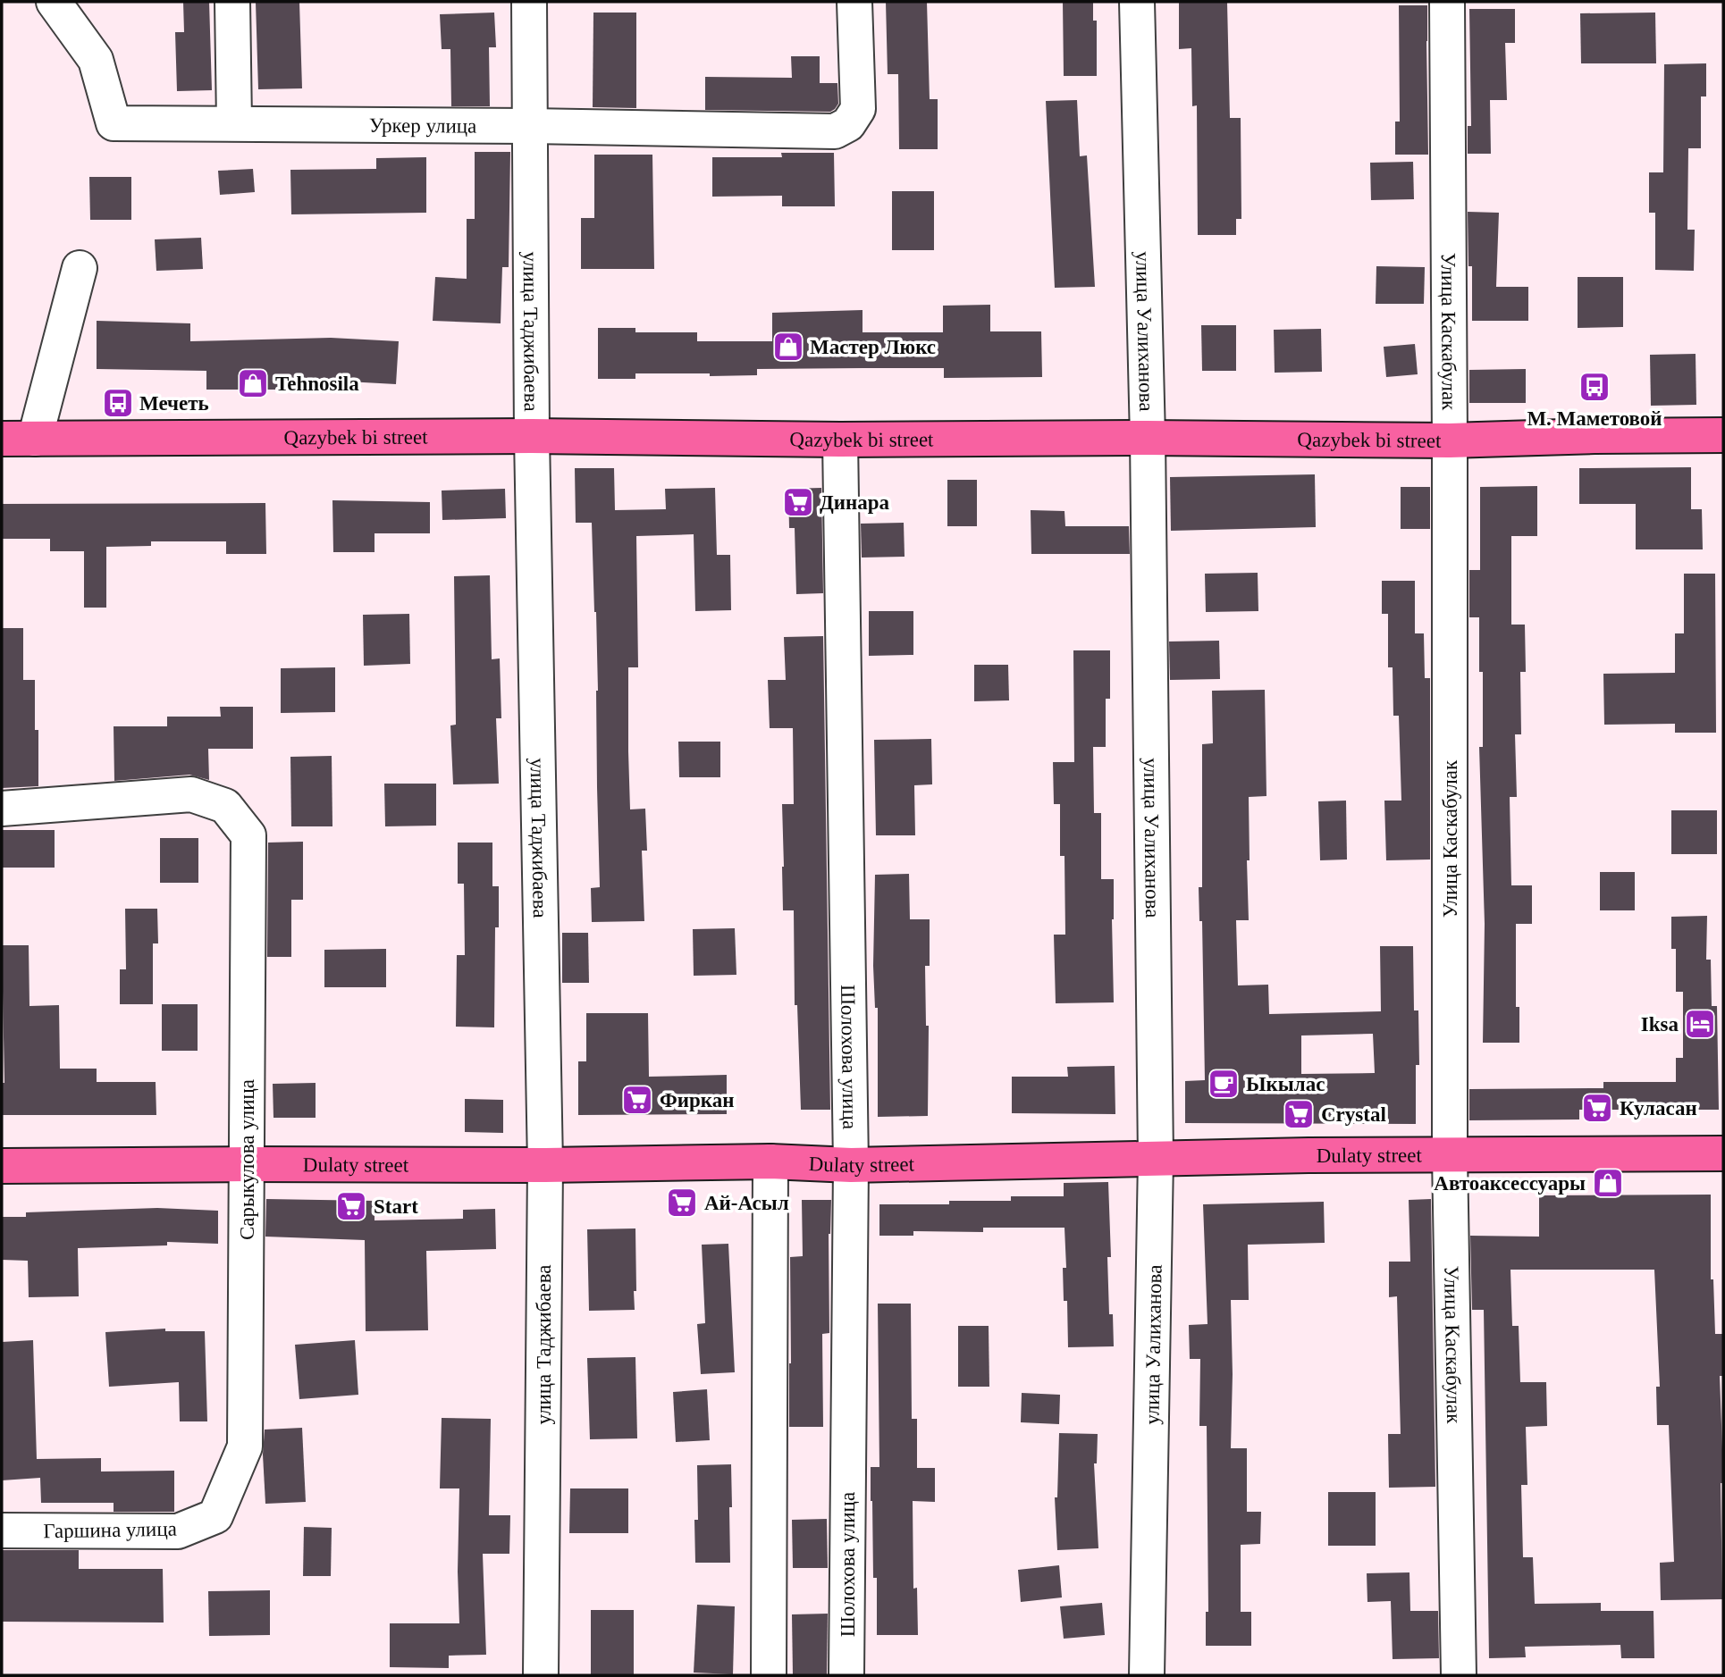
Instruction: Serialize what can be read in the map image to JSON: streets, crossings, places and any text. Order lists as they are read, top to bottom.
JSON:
{
  "streets": {
    "main road": ["Qazybek bi street", "Dulaty street"],
    "street": [
      "Уркер улица",
      "улица Таджибаева",
      "улица Уалиханова",
      "Улица Каскабулак",
      "Шолохова улица",
      "Сарыкулова улица",
      "Гаршина улица"
    ]
  },
  "crossings": [
    ["Уркер улица", "улица Таджибаева"],
    ["улица Таджибаева", "Qazybek bi street"],
    ["улица Таджибаева", "Dulaty street"],
    ["улица Уалиханова", "Qazybek bi street"],
    ["улица Уалиханова", "Dulaty street"],
    ["Улица Каскабулак", "Qazybek bi street"],
    ["Улица Каскабулак", "Dulaty street"],
    ["Qazybek bi street", "Шолохова улица"],
    ["Шолохова улица", "Dulaty street"],
    ["Dulaty street", "Сарыкулова улица"],
    ["Сарыкулова улица", "Гаршина улица"]
  ],
  "places": {
    "shop": ["Мастер Люкс", "Tehnosila", "Автоаксессуары"],
    "bus stop": ["М. Маметовой", "Мечеть"],
    "supermarket": [
      "Динара",
      "Фиркан",
      "Куласан",
      "Crystal",
      "Ай-Асыл",
      "Start"
    ],
    "hotel": ["Iksa"],
    "cafe": ["Ыкылас"]
  }
}
